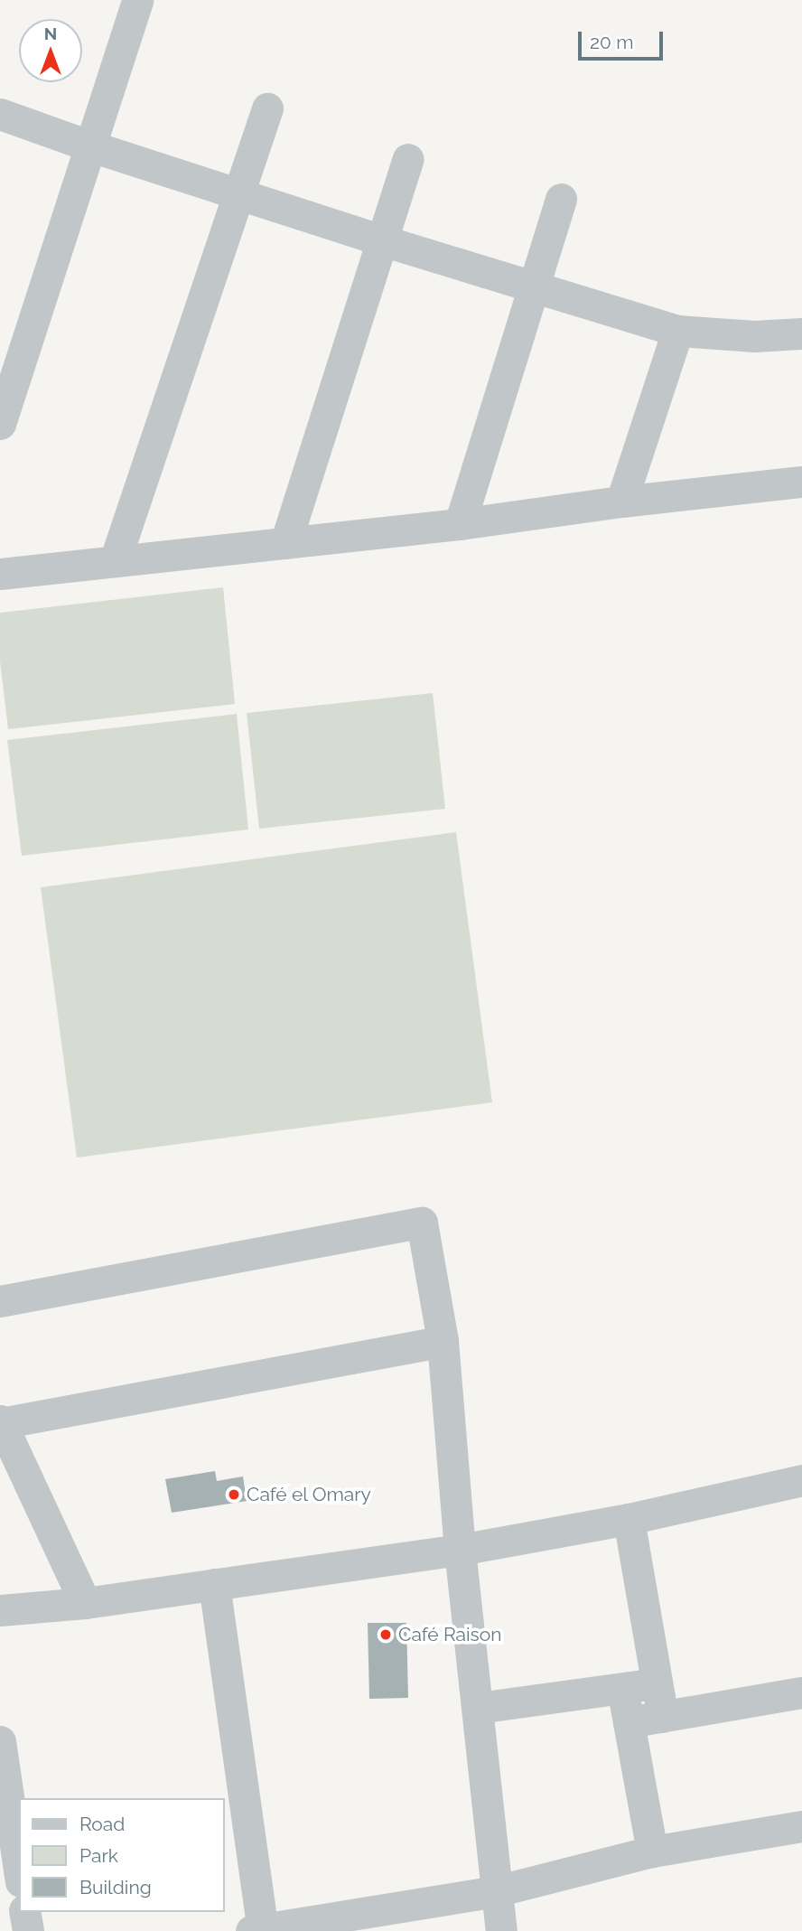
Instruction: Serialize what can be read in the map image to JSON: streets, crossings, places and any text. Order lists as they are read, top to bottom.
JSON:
{
  "places": ["Café el Omary", "Café Raison"],
  "legend": ["Road", "Park", "Building"],
  "scale_bar": "20 m",
  "north": "top"
}
